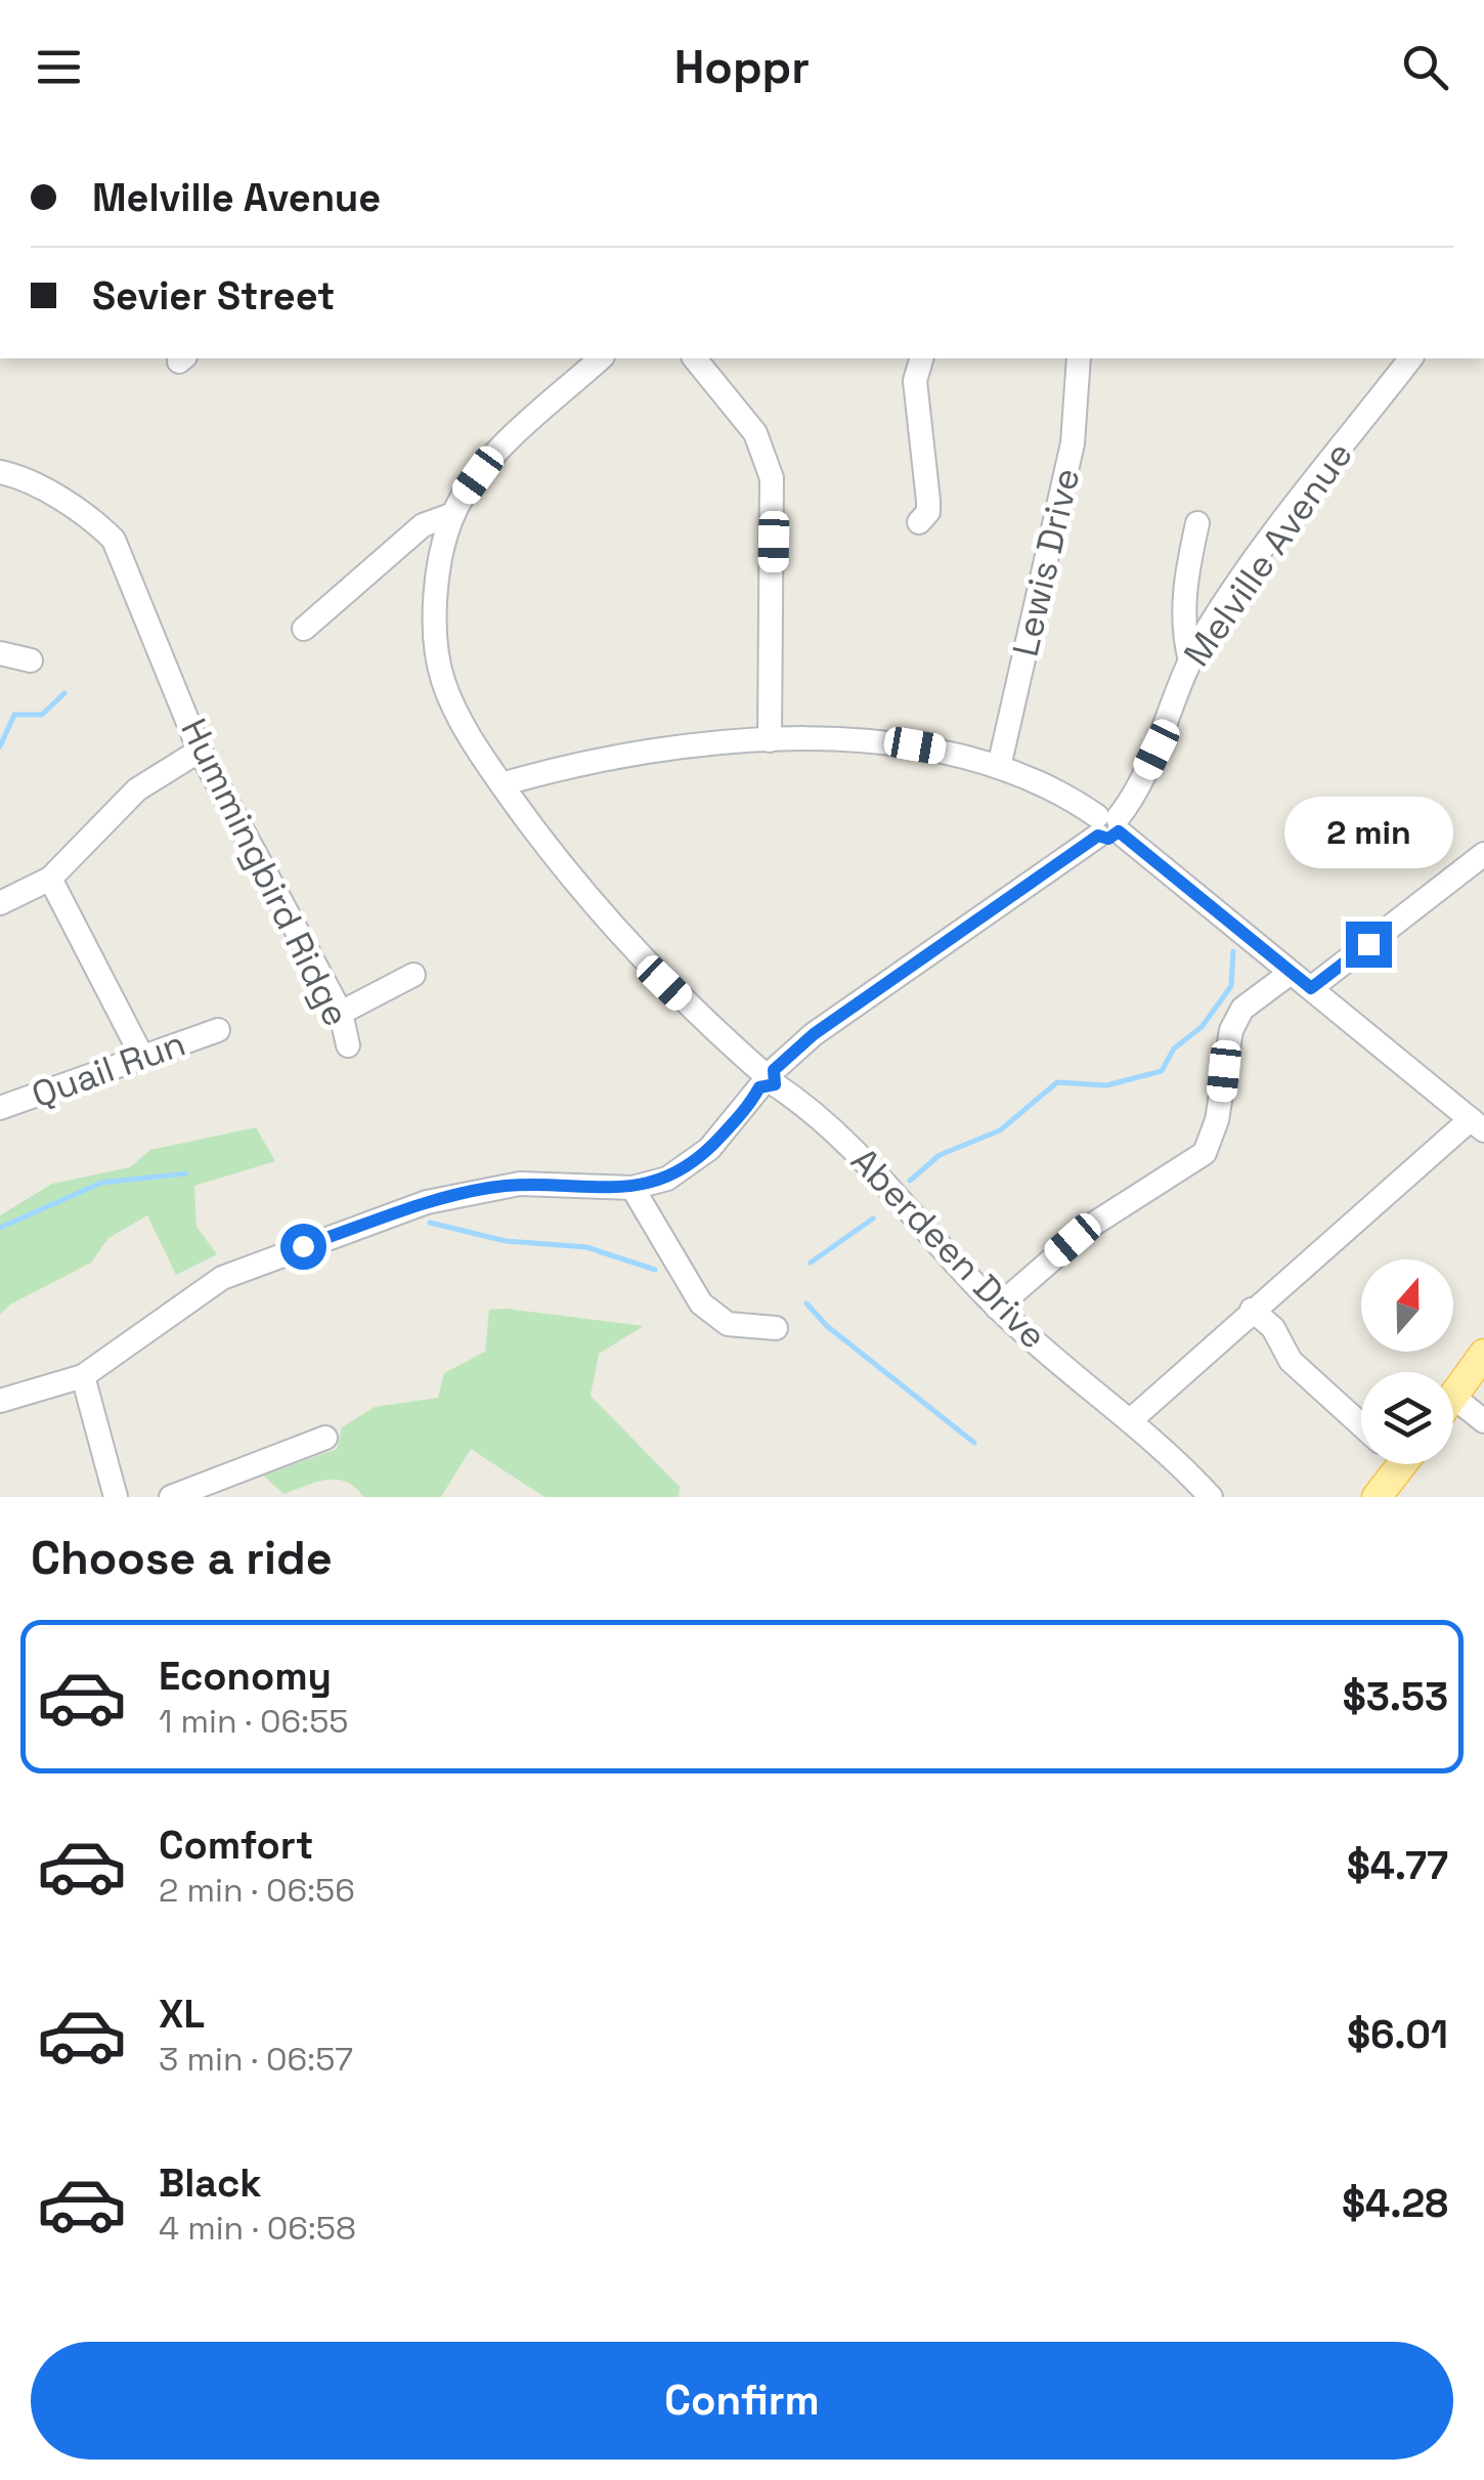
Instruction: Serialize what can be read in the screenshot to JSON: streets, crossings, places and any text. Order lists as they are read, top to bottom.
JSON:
{
  "streets": {
    "street": [
      "Melville Avenue",
      "Lewis Drive",
      "Hummingbird Ridge",
      "Quail Run",
      "Aberdeen Drive"
    ]
  },
  "crossings": [
    ["Melville Avenue", "Aberdeen Drive"]
  ],
  "north": "top",
  "page": {
    "header": "Hoppr",
    "banner": ["Melville Avenue", "Sevier Street"],
    "bubble": "2 min",
    "heading": "Choose a ride",
    "list": [
      {
        "name": "Economy",
        "note": "1 min · 06:55",
        "value": "$3.53"
      },
      {
        "name": "Comfort",
        "note": "2 min · 06:56",
        "value": "$4.77"
      },
      {
        "name": "XL",
        "note": "3 min · 06:57",
        "value": "$6.01"
      },
      {
        "name": "Black",
        "note": "4 min · 06:58",
        "value": "$4.28"
      }
    ],
    "buttons": "Confirm"
  }
}
